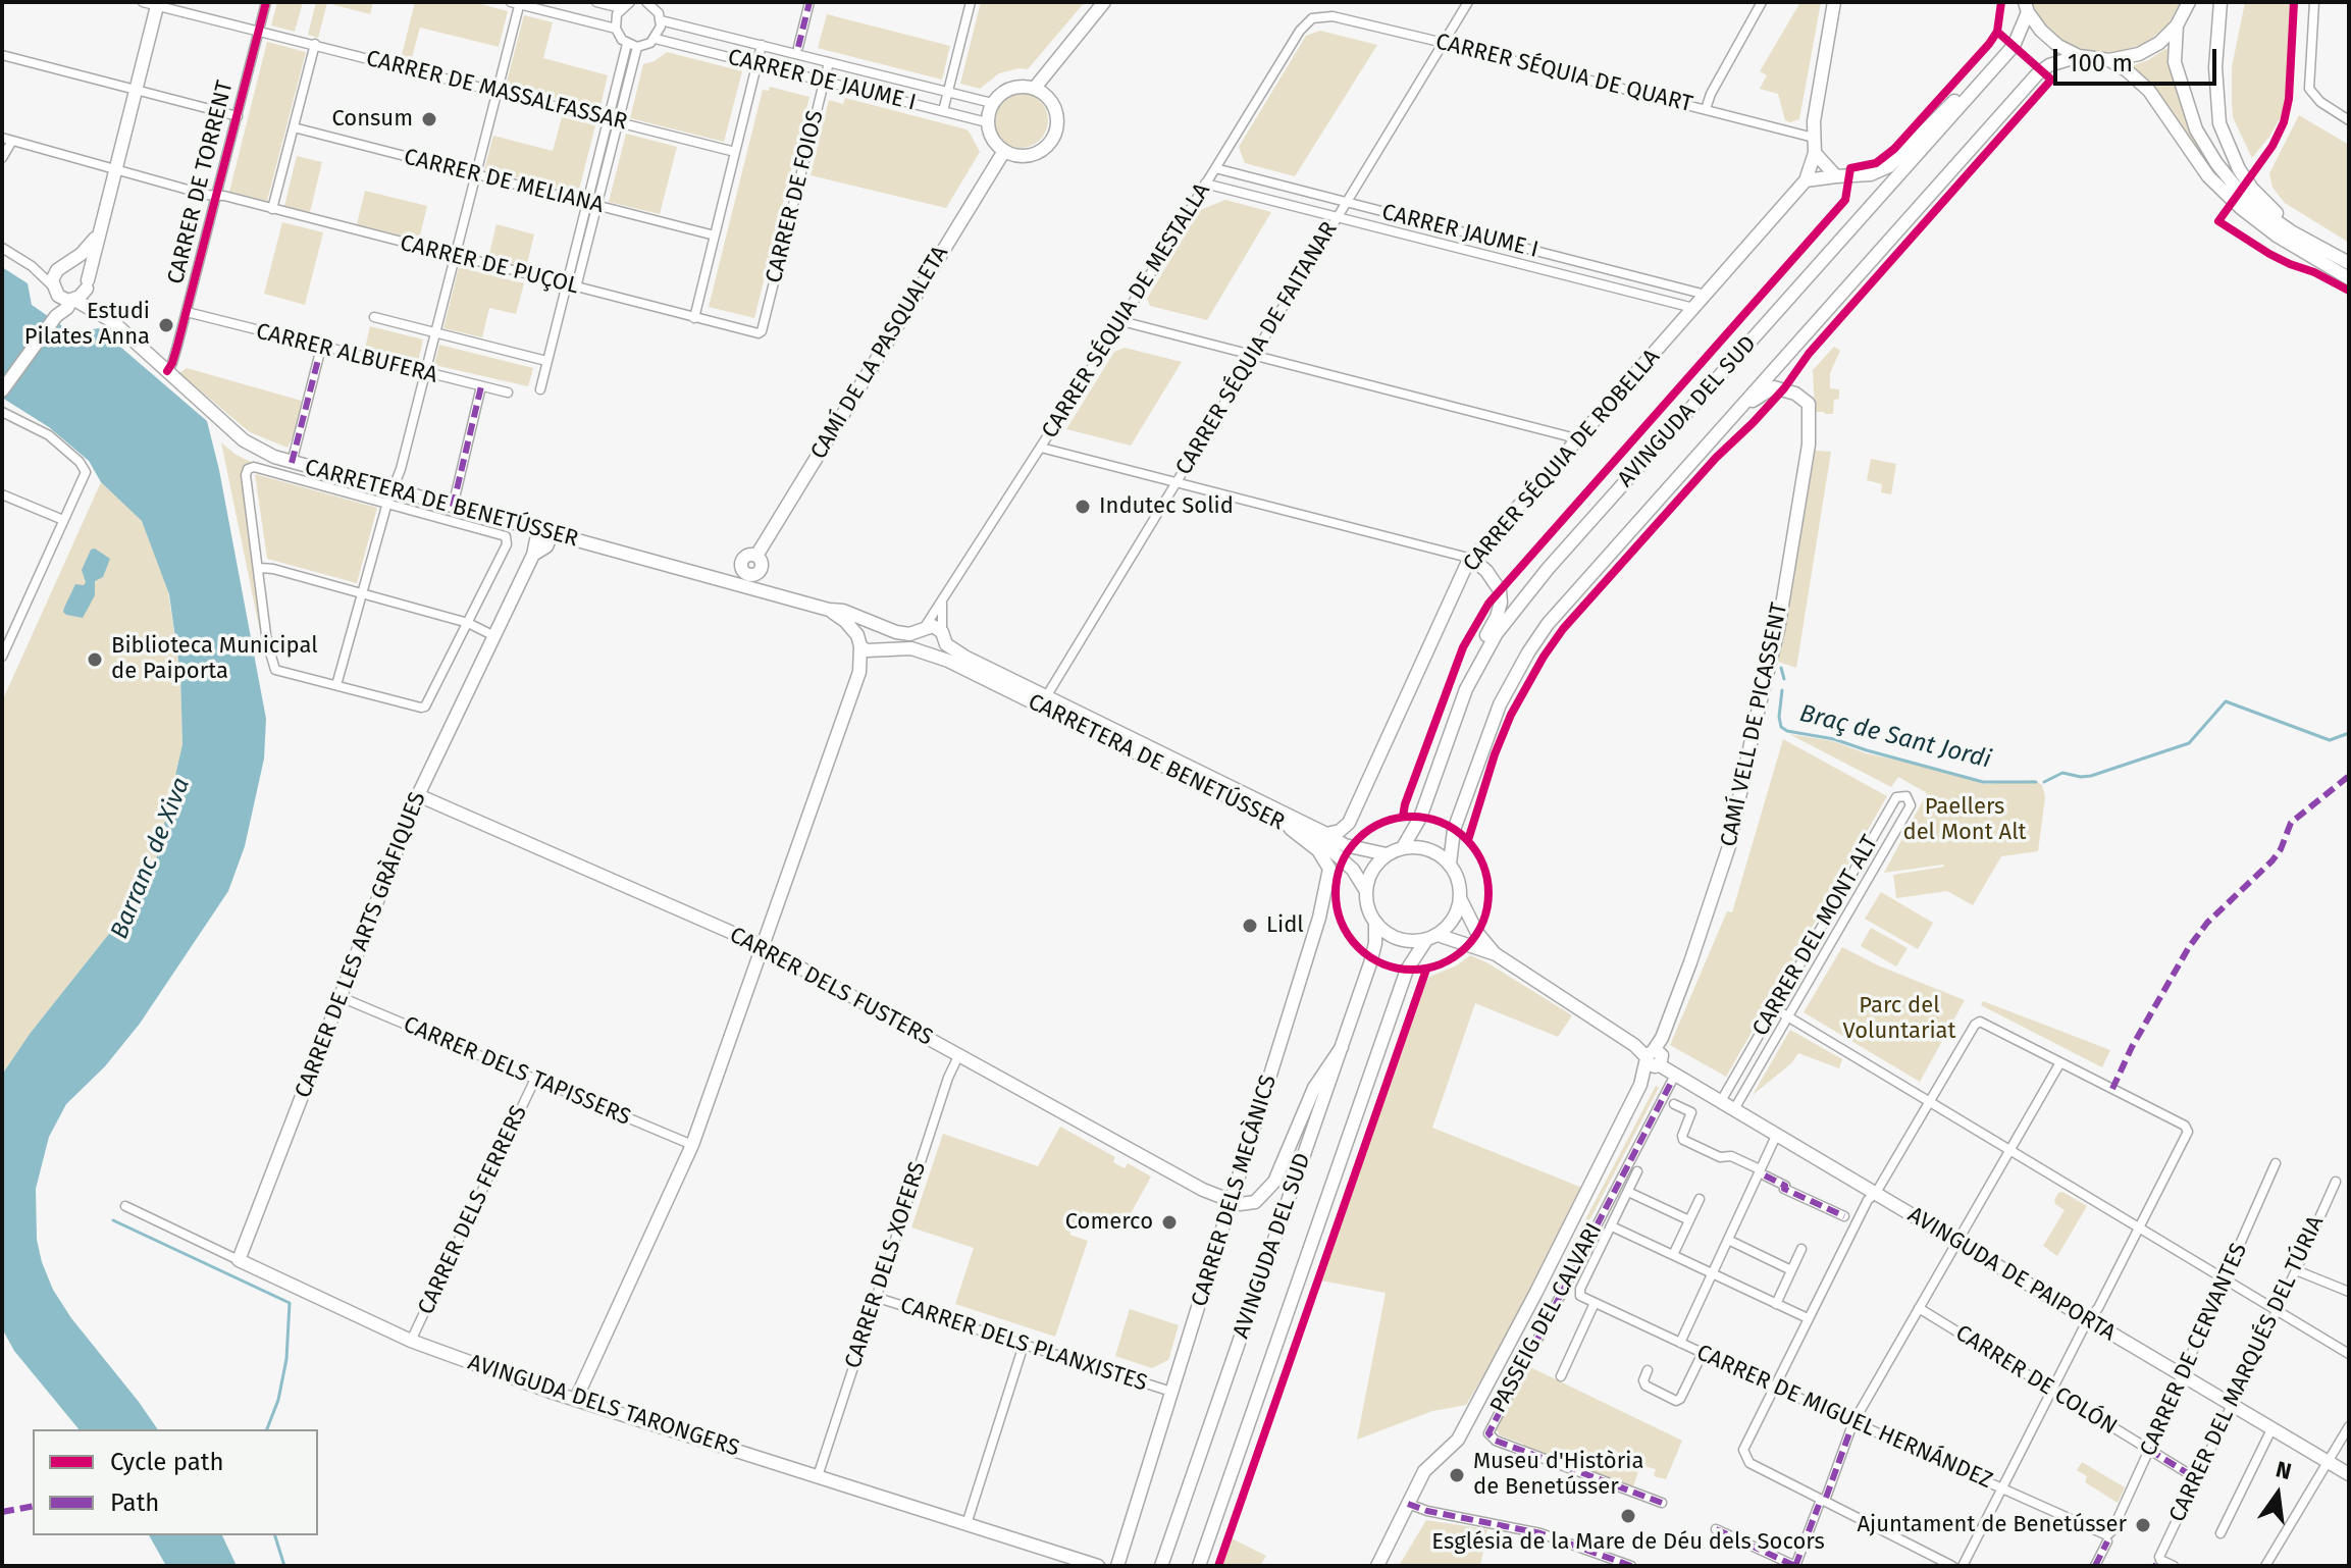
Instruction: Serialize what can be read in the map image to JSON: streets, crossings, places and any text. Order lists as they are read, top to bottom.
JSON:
{
  "streets": {
    "street": [
      "CARRER SÉQUIA DE QUART",
      "CARRER DE JAUME I",
      "CARRER DE MASSALFASSAR",
      "CARRER DE MELIANA",
      "CARRER DE TORRENT",
      "CARRER DE FOIOS",
      "CARRER JAUME I",
      "CARRER DE PUÇOL",
      "CARRER SÉQUIA DE MESTALLA",
      "CARRER SÉQUIA DE FAITANAR",
      "CAMÍ DE LA PASQUALETA",
      "CARRER ALBUFERA",
      "AVINGUDA DEL SUD",
      "CARRER SÉQUIA DE ROBELLA",
      "CARRETERA DE BENETÚSSER",
      "CAMÍ VELL DE PICASSENT",
      "CARRER DEL MONT ALT",
      "CARRER DE LES ARTS GRÀFIQUES",
      "CARRER DELS FUSTERS",
      "CARRER DELS TAPISSERS",
      "CARRER DELS MECÀNICS",
      "CARRER DELS FERRERS",
      "CARRER DELS XOFERS",
      "AVINGUDA DE PAIPORTA",
      "PASSEIG DEL CALVARI",
      "CARRER DELS PLANXISTES",
      "CARRER DE CERVANTES",
      "CARRER DEL MARQUÉS DEL TÚRIA",
      "CARRER DE COLÓN",
      "AVINGUDA DELS TARONGERS",
      "CARRER DE MIGUEL HERNÁNDEZ"
    ]
  },
  "crossings": [
    ["CARRER SÉQUIA DE QUART", "CARRER SÉQUIA DE MESTALLA"],
    ["CARRER SÉQUIA DE QUART", "CARRER SÉQUIA DE FAITANAR"],
    ["CARRER DE JAUME I", "CARRER DE FOIOS"],
    ["CARRER DE JAUME I", "CAMÍ DE LA PASQUALETA"],
    ["CARRER DE MASSALFASSAR", "CARRER DE TORRENT"],
    ["CARRER DE TORRENT", "CARRER DE PUÇOL"],
    ["CARRER DE TORRENT", "CARRER ALBUFERA"],
    ["CARRER DE TORRENT", "CARRETERA DE BENETÚSSER"],
    ["CARRER DE FOIOS", "CARRER DE PUÇOL"],
    ["CARRER JAUME I", "CARRER SÉQUIA DE MESTALLA"],
    ["CARRER JAUME I", "CARRER SÉQUIA DE FAITANAR"],
    ["CARRER JAUME I", "CARRER SÉQUIA DE ROBELLA"],
    ["CARRER SÉQUIA DE MESTALLA", "CARRETERA DE BENETÚSSER"],
    ["CARRER SÉQUIA DE FAITANAR", "CARRETERA DE BENETÚSSER"],
    ["CAMÍ DE LA PASQUALETA", "CARRETERA DE BENETÚSSER"],
    ["AVINGUDA DEL SUD", "CARRETERA DE BENETÚSSER"],
    ["AVINGUDA DEL SUD", "CAMÍ VELL DE PICASSENT"],
    ["CARRER SÉQUIA DE ROBELLA", "CARRETERA DE BENETÚSSER"],
    ["CARRETERA DE BENETÚSSER", "CARRER DE LES ARTS GRÀFIQUES"],
    ["CARRETERA DE BENETÚSSER", "CARRER DELS MECÀNICS"],
    ["CAMÍ VELL DE PICASSENT", "AVINGUDA DE PAIPORTA"],
    ["CARRER DEL MONT ALT", "AVINGUDA DE PAIPORTA"],
    ["CARRER DE LES ARTS GRÀFIQUES", "CARRER DELS FUSTERS"],
    ["CARRER DE LES ARTS GRÀFIQUES", "CARRER DELS TAPISSERS"],
    ["CARRER DE LES ARTS GRÀFIQUES", "AVINGUDA DELS TARONGERS"],
    ["CARRER DELS FUSTERS", "CARRER DELS MECÀNICS"],
    ["CARRER DELS FUSTERS", "CARRER DELS XOFERS"],
    ["CARRER DELS TAPISSERS", "CARRER DELS FERRERS"],
    ["CARRER DELS MECÀNICS", "CARRER DELS PLANXISTES"],
    ["CARRER DELS FERRERS", "AVINGUDA DELS TARONGERS"],
    ["CARRER DELS XOFERS", "CARRER DELS PLANXISTES"],
    ["CARRER DELS XOFERS", "AVINGUDA DELS TARONGERS"],
    ["AVINGUDA DE PAIPORTA", "PASSEIG DEL CALVARI"],
    ["AVINGUDA DE PAIPORTA", "CARRER DE CERVANTES"],
    ["AVINGUDA DE PAIPORTA", "CARRER DEL MARQUÉS DEL TÚRIA"],
    ["PASSEIG DEL CALVARI", "CARRER DE MIGUEL HERNÁNDEZ"],
    ["CARRER DE CERVANTES", "CARRER DE COLÓN"],
    ["CARRER DE CERVANTES", "CARRER DE MIGUEL HERNÁNDEZ"],
    ["CARRER DEL MARQUÉS DEL TÚRIA", "CARRER DE COLÓN"]
  ],
  "water": ["Braç de Sant Jordi", "Barranc de Xiva"],
  "parks": ["Paellers del Mont Alt", "Parc del Voluntariat"],
  "places": [
    "Consum",
    "Estudi Pilates Anna",
    "Indutec Solid",
    "Biblioteca Municipal de Paiporta",
    "Lidl",
    "Comerco",
    "Museu d'Història de Benetússer",
    "Església de la Mare de Déu dels Socors",
    "Ajuntament de Benetússer"
  ],
  "legend": ["Cycle path", "Path"],
  "scale_bar": "100 m",
  "north": "top"
}
